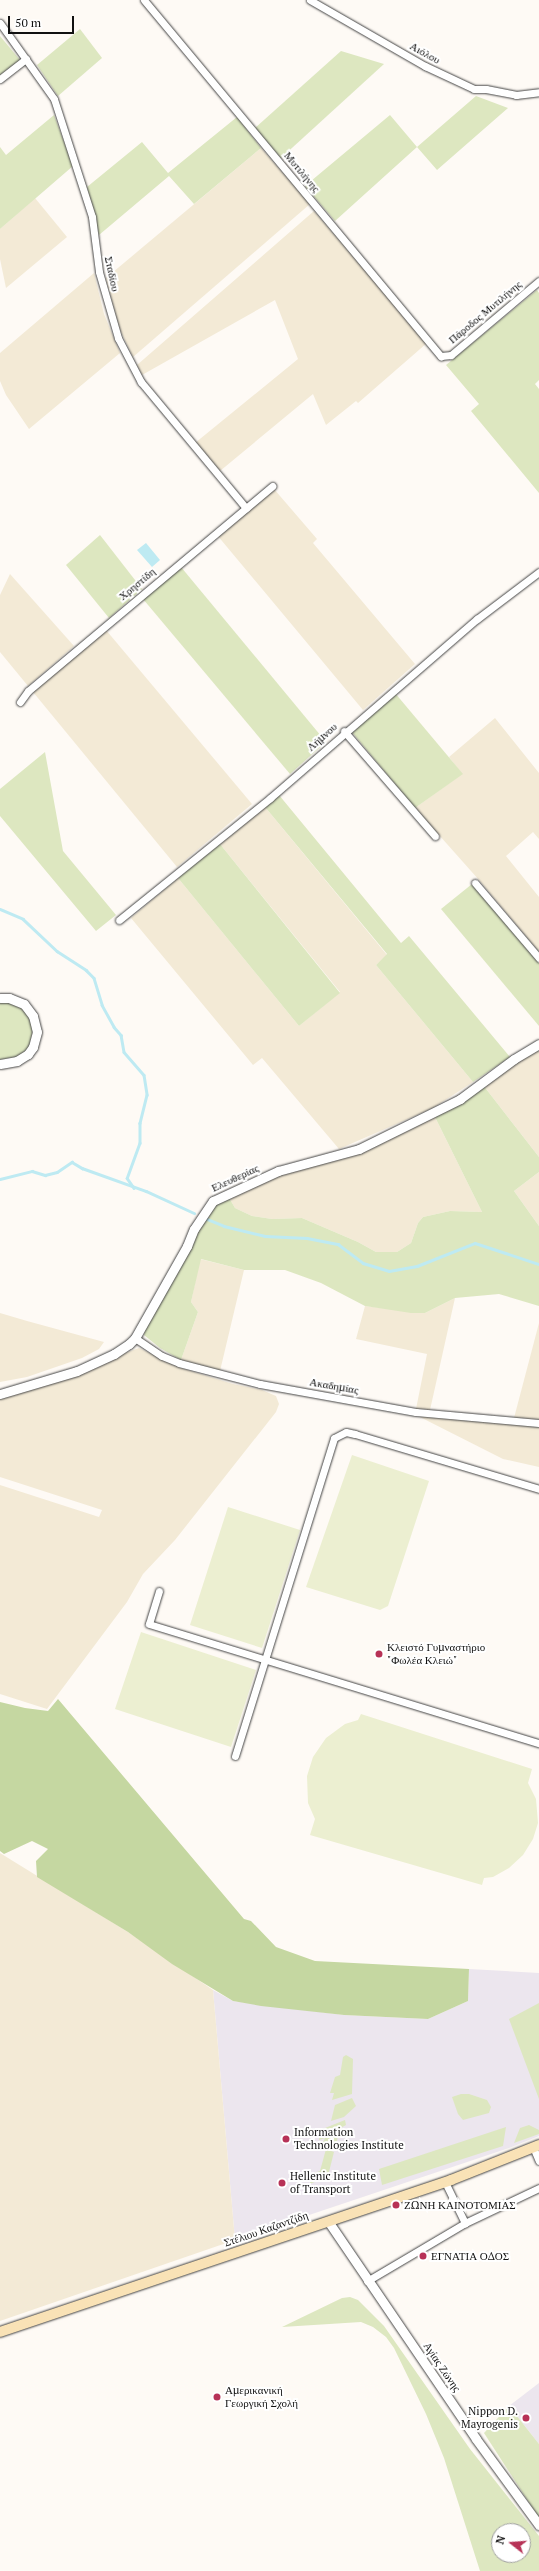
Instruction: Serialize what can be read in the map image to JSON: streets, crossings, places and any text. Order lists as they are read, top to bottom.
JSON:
{
  "streets": {
    "main road": ["Στέλιου Καζαντζίδη"],
    "street": [
      "Αιόλου",
      "Μυτιλήνης",
      "Σταδίου",
      "Πάροδος Μυτιλήνης",
      "Χρηστίδη",
      "Λήμνου",
      "Ελευθερίας",
      "Ακαδημίας",
      "Αγίας Ζώνης"
    ]
  },
  "crossings": [
    ["Μυτιλήνης", "Πάροδος Μυτιλήνης"],
    ["Σταδίου", "Χρηστίδη"],
    ["Ελευθερίας", "Ακαδημίας"],
    ["Στέλιου Καζαντζίδη", "Αγίας Ζώνης"]
  ],
  "places": [
    "Κλειστό Γυμναστήριο \"Φωλέα Κλειώ\"",
    "Information Technologies Institute",
    "Hellenic Institute of Transport",
    "ΖΩΝΗ ΚΑΙΝΟΤΟΜΙΑΣ",
    "ΕΓΝΑΤΙΑ ΟΔΟΣ",
    "Αμερικανική Γεωργική Σχολή",
    "Nippon D. Mayrogenis"
  ],
  "scale_bar": "50 m",
  "north": "left"
}
